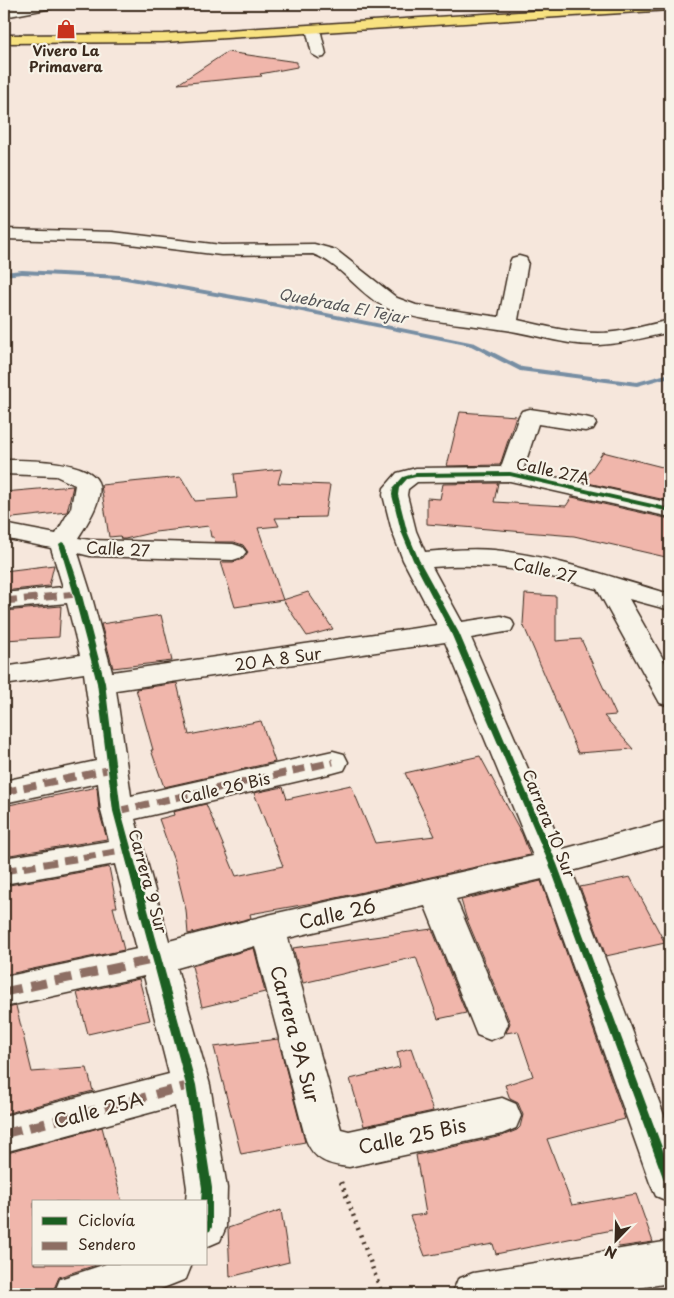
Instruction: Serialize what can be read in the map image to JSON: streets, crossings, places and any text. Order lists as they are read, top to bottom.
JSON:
{
  "streets": {
    "street": [
      "Calle 27A",
      "Calle 27",
      "20 A 8 Sur",
      "Calle 26 Bis",
      "Carrera 10 Sur",
      "Carrera 9 Sur",
      "Calle 26",
      "Carrera 9A Sur",
      "Calle 25A",
      "Calle 25 Bis"
    ]
  },
  "crossings": [
    ["Calle 27A", "Carrera 10 Sur"],
    ["Calle 27", "Carrera 10 Sur"],
    ["Calle 27", "Carrera 9 Sur"],
    ["20 A 8 Sur", "Carrera 10 Sur"],
    ["20 A 8 Sur", "Carrera 9 Sur"],
    ["Calle 26 Bis", "Carrera 9 Sur"],
    ["Carrera 10 Sur", "Calle 26"],
    ["Carrera 9 Sur", "Calle 26"],
    ["Carrera 9 Sur", "Calle 25A"],
    ["Calle 26", "Carrera 9A Sur"],
    ["Carrera 9A Sur", "Calle 25 Bis"]
  ],
  "water": ["Quebrada El Tejar"],
  "places": {
    "shop": ["Vivero La Primavera"]
  },
  "legend": ["Ciclovía", "Sendero"],
  "north": "bottom left"
}
